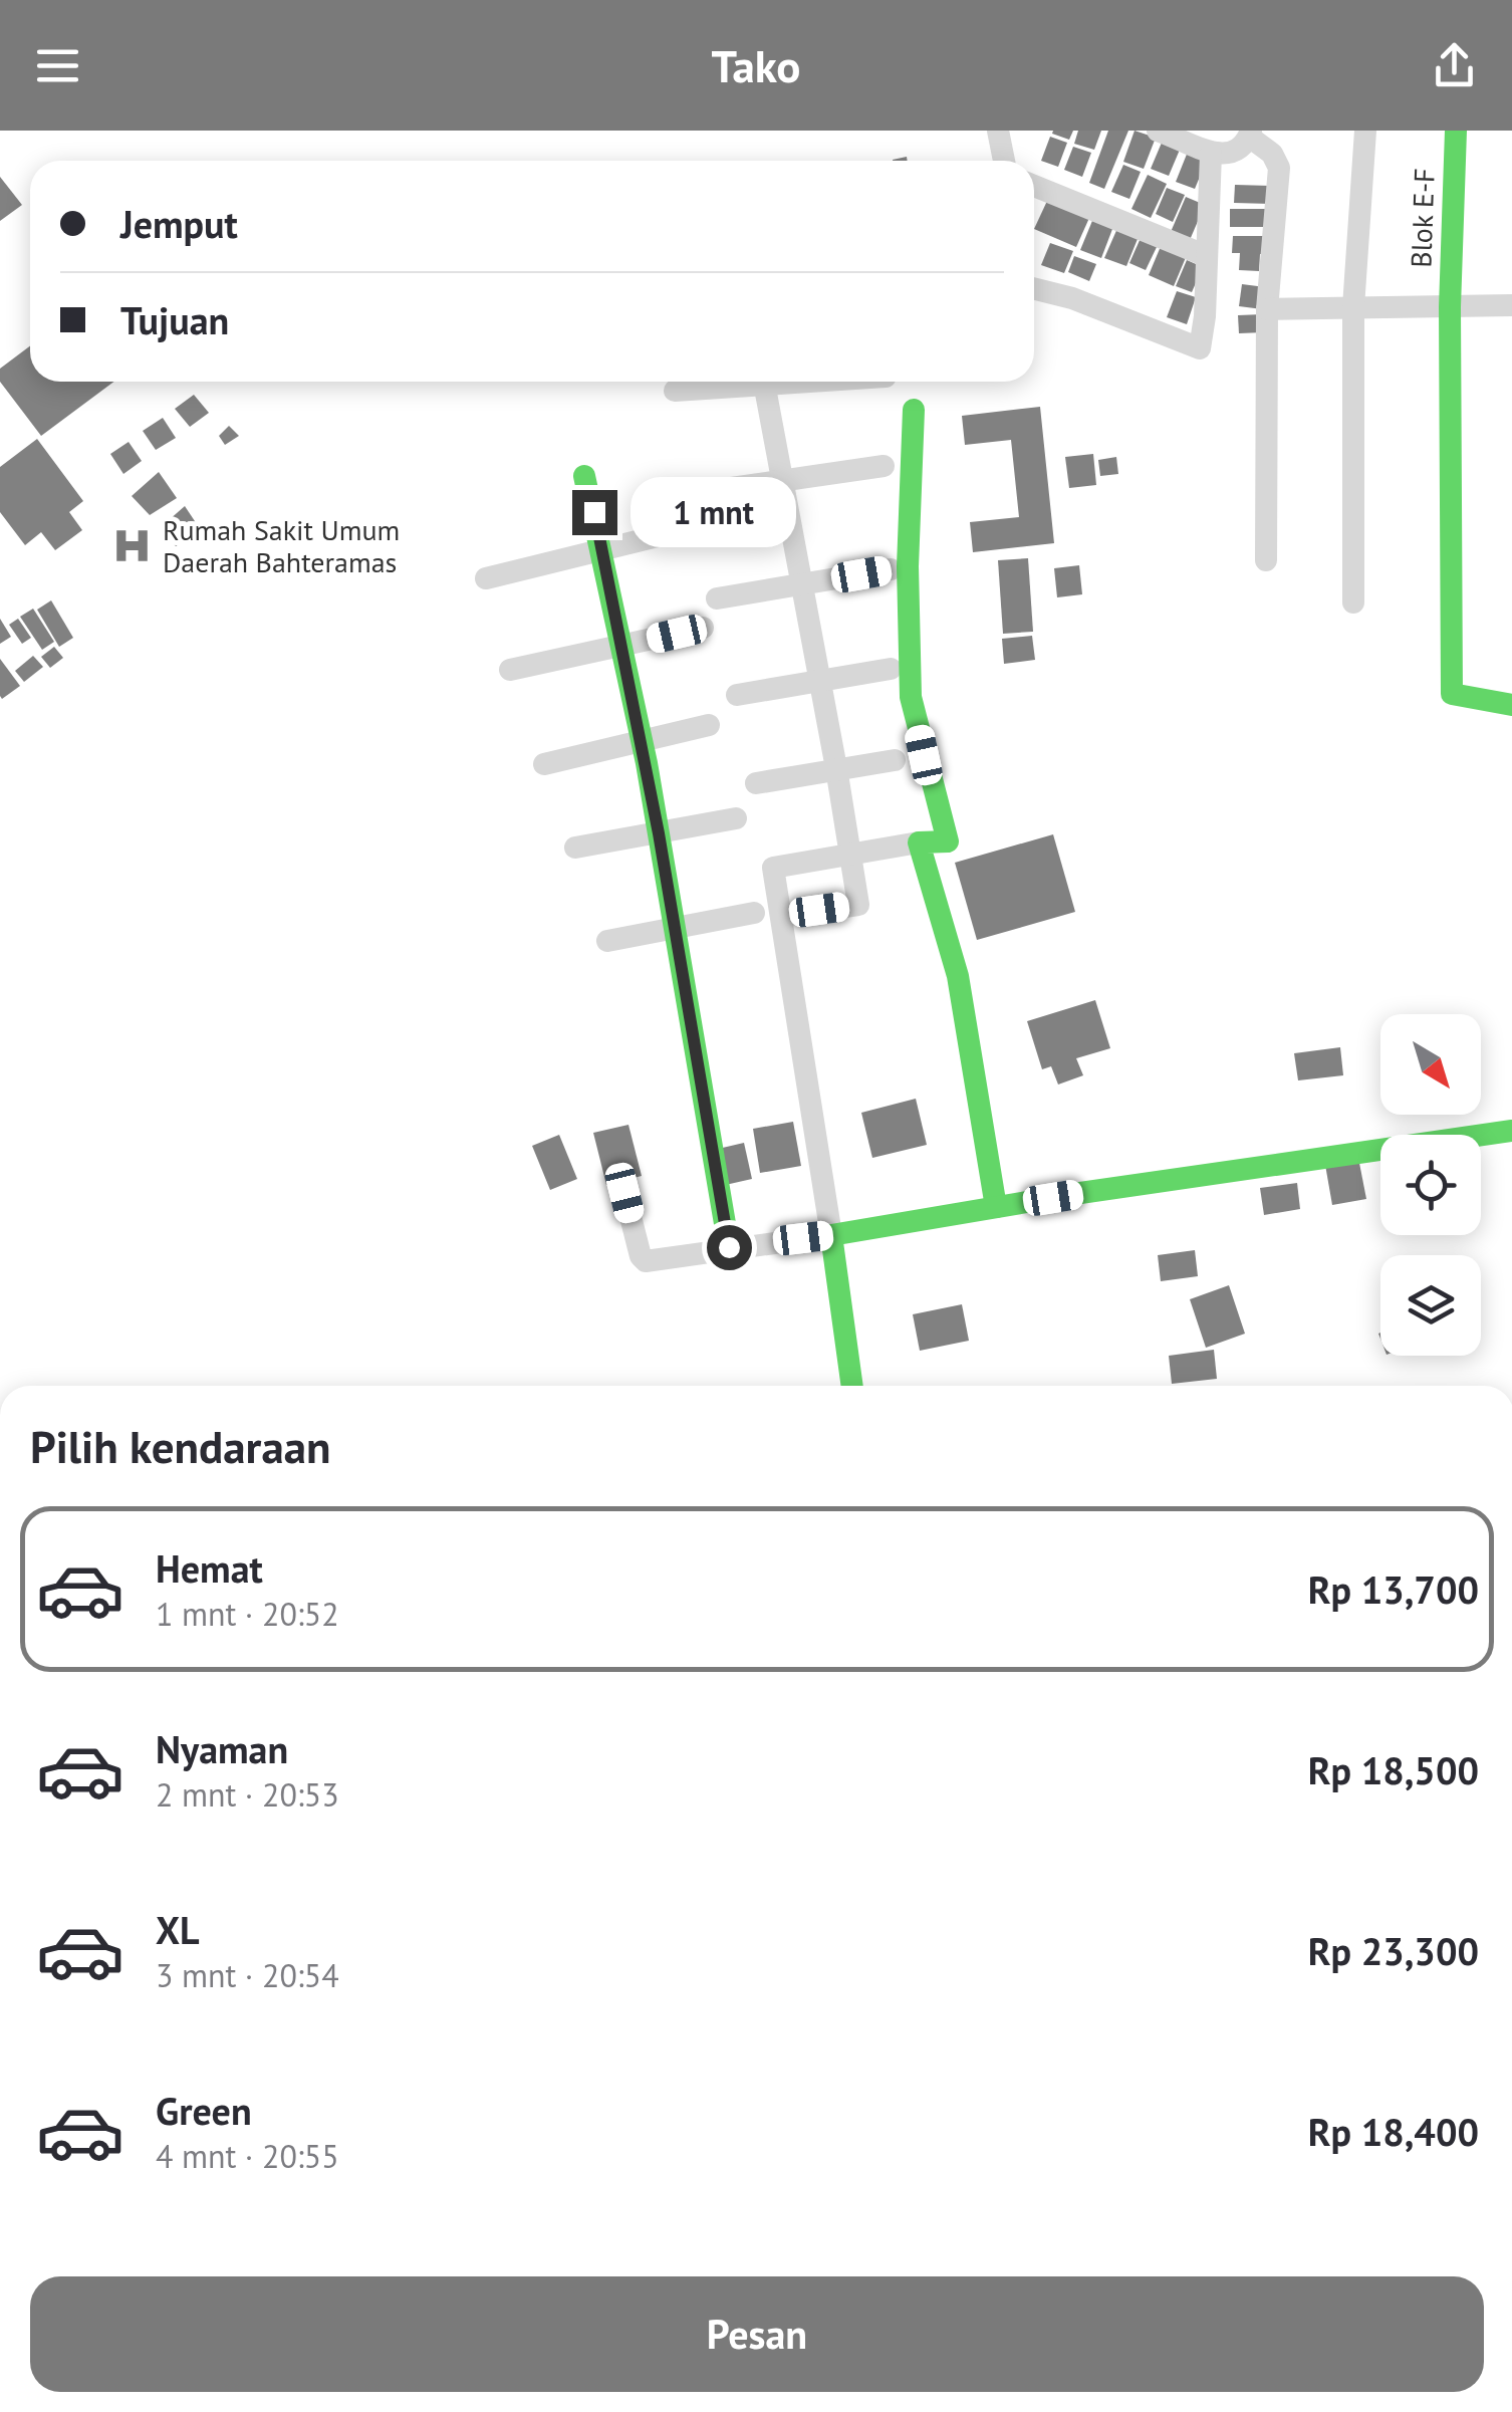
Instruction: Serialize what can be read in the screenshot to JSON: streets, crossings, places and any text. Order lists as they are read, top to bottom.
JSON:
{
  "streets": {
    "street": ["Blok E-F"]
  },
  "places": {
    "hospital": ["Rumah Sakit Umum Daerah Bahteramas"]
  },
  "north": "bottom right",
  "page": {
    "header": "Tako",
    "banner": ["Jemput", "Tujuan"],
    "bubble": "1 mnt",
    "heading": "Pilih kendaraan",
    "list": [
      {
        "name": "Hemat",
        "note": "1 mnt · 20:52",
        "value": "Rp 13,700"
      },
      {
        "name": "Nyaman",
        "note": "2 mnt · 20:53",
        "value": "Rp 18,500"
      },
      {
        "name": "XL",
        "note": "3 mnt · 20:54",
        "value": "Rp 23,300"
      },
      {
        "name": "Green",
        "note": "4 mnt · 20:55",
        "value": "Rp 18,400"
      }
    ],
    "buttons": "Pesan"
  }
}
